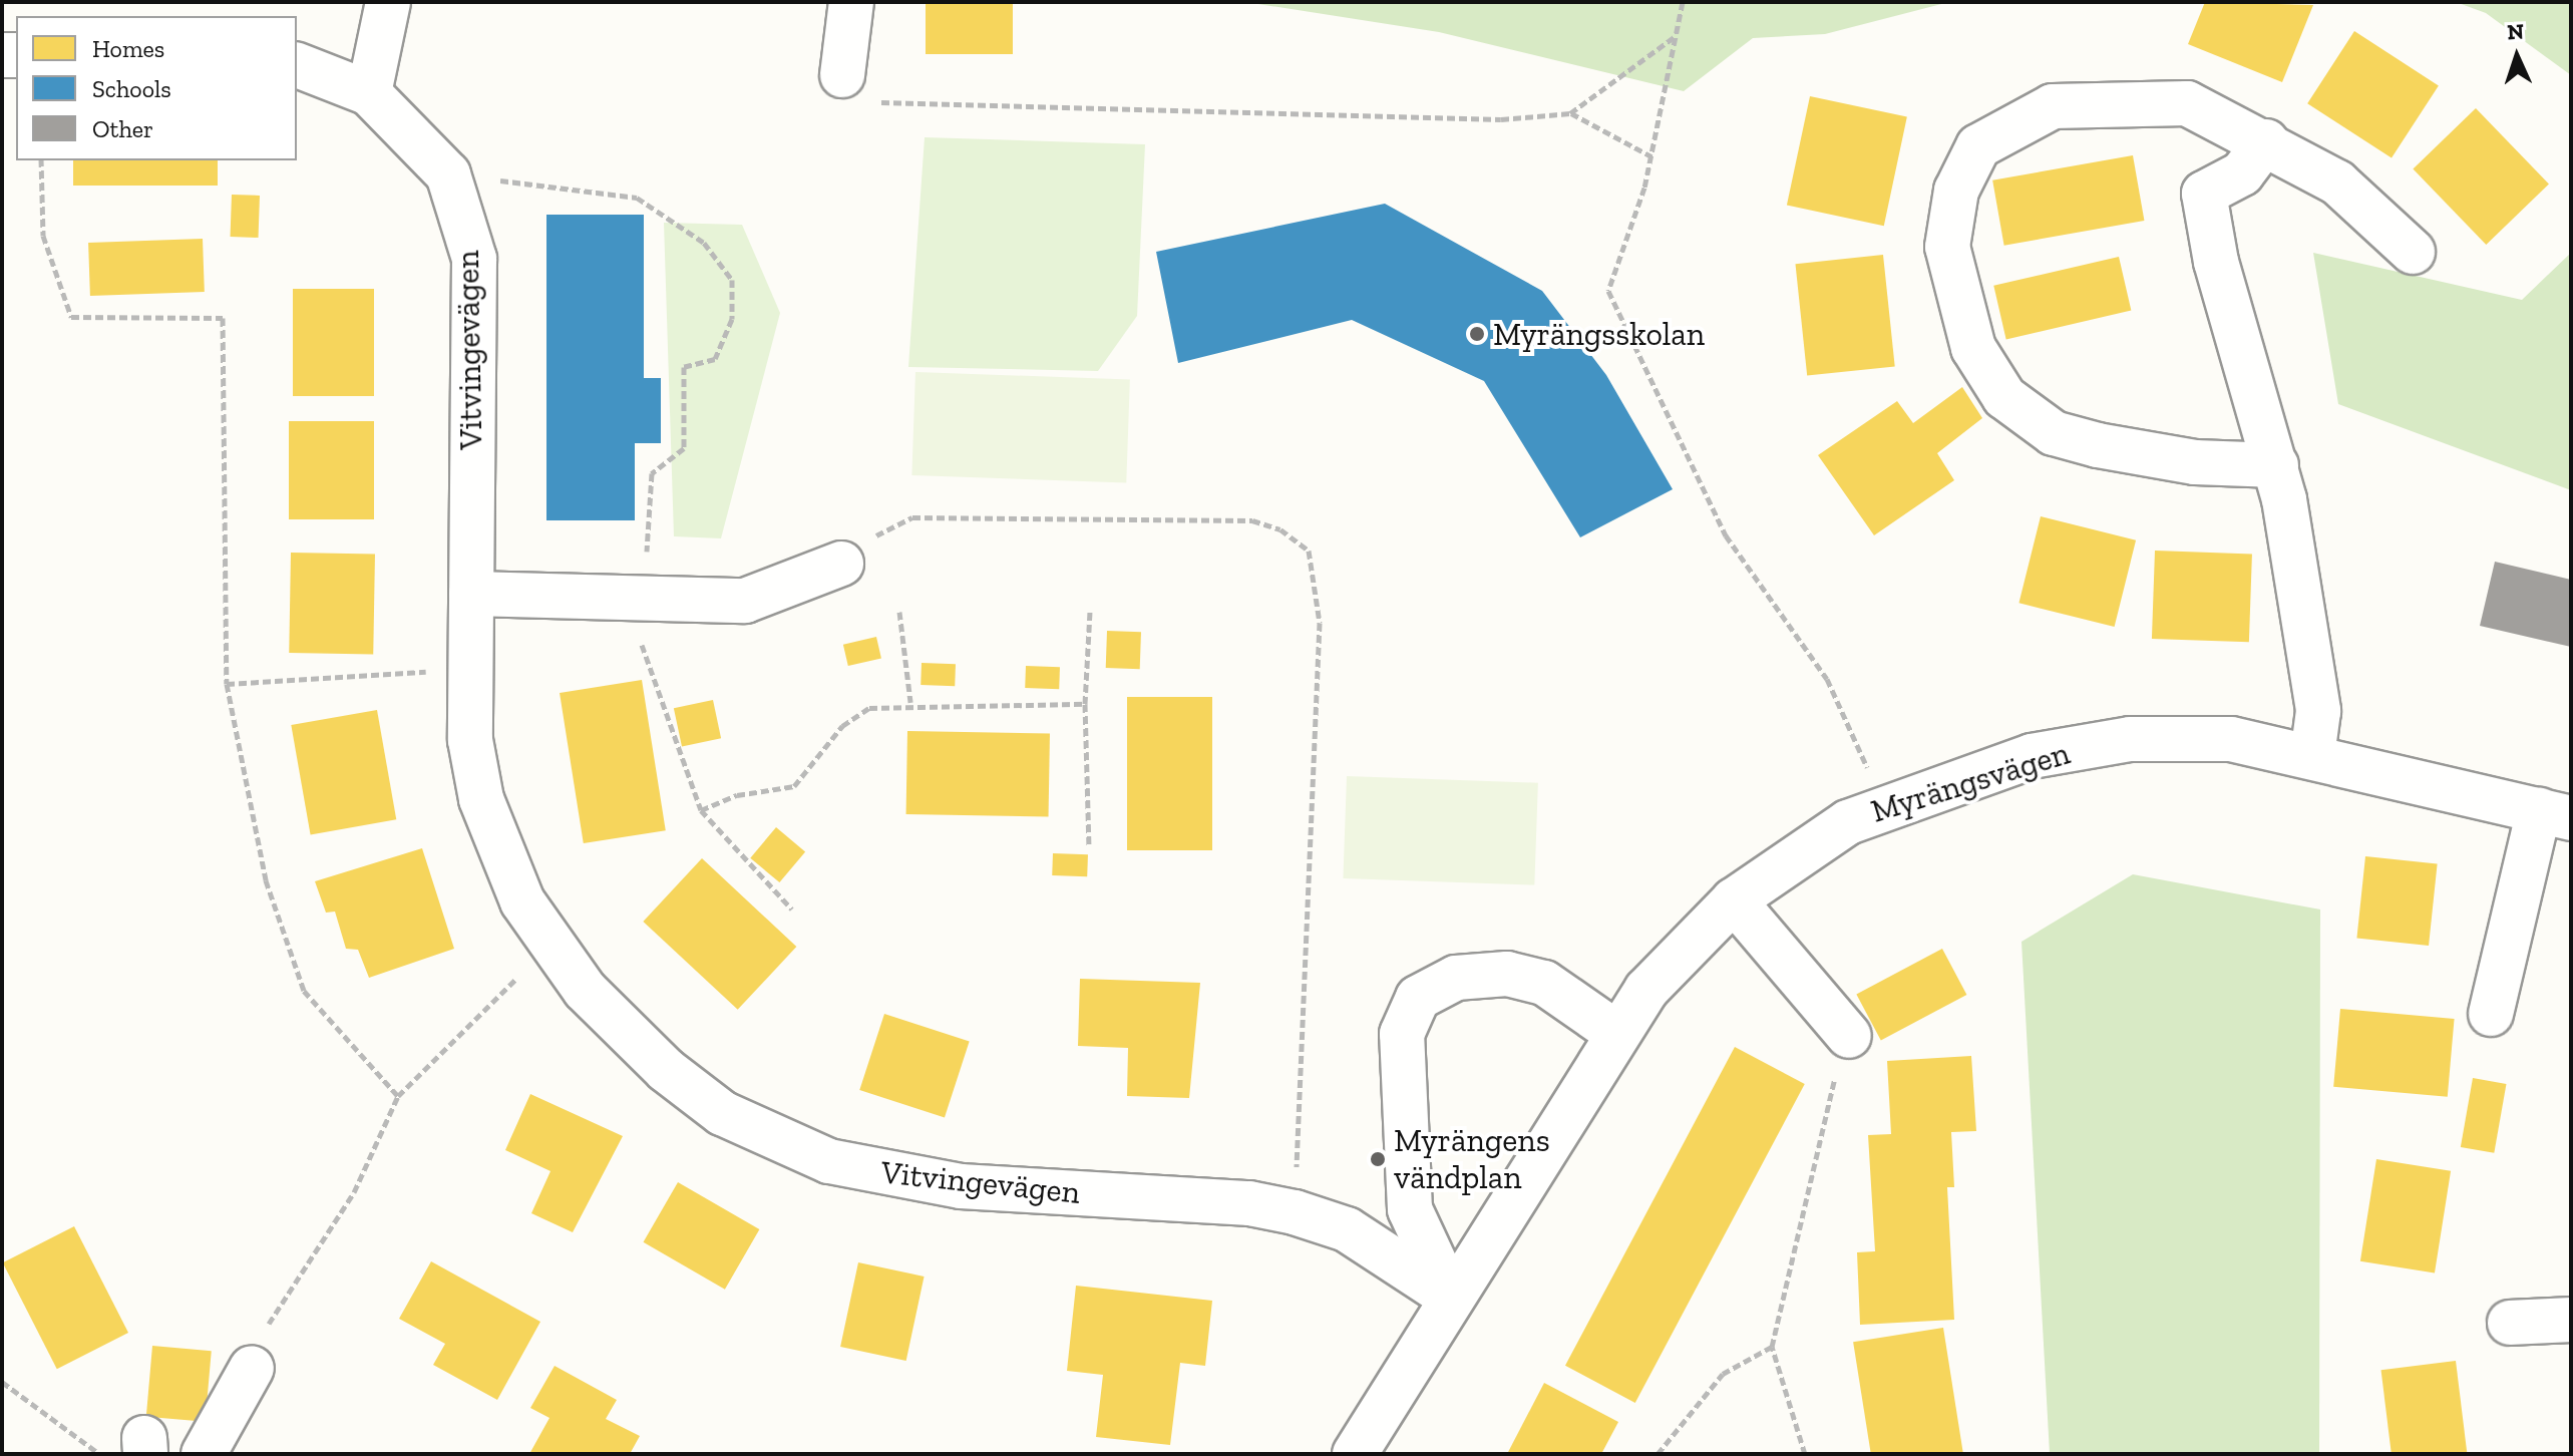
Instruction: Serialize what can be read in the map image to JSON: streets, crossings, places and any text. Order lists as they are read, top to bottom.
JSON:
{
  "streets": {
    "street": ["Vitvingevägen", "Myrängsvägen"]
  },
  "crossings": [
    ["Vitvingevägen", "Myrängsvägen"]
  ],
  "places": ["Myrängsskolan", "Myrängens vändplan"],
  "legend": ["Homes", "Schools", "Other"],
  "north": "top"
}
